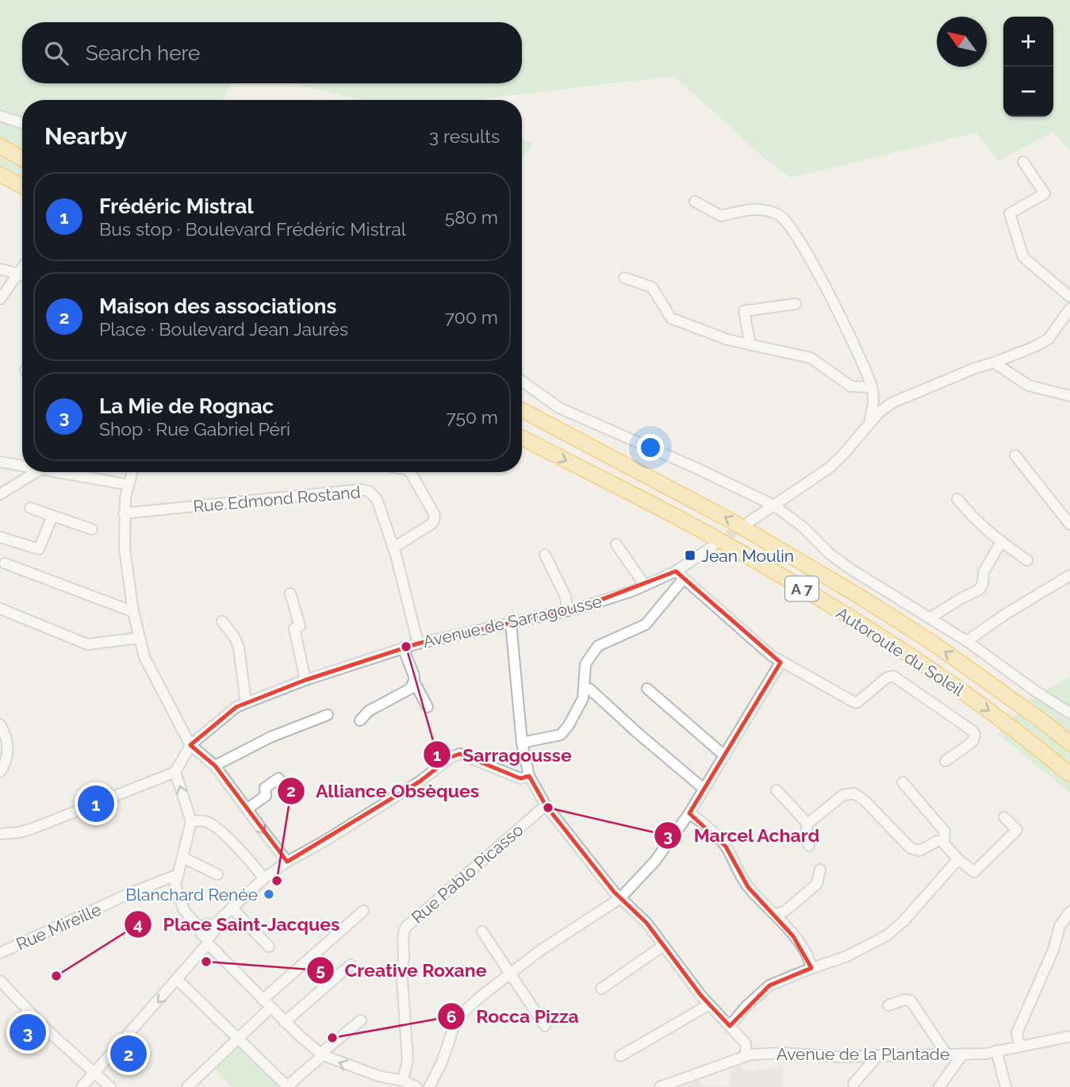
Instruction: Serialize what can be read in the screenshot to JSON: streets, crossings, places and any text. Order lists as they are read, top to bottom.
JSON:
{
  "streets": {
    "highway": ["A 7", "Autoroute du Soleil"],
    "street": [
      "Rue Edmond Rostand",
      "Avenue de Sarragousse",
      "Rue Pablo Picasso",
      "Rue Mireille",
      "Avenue de la Plantade"
    ]
  },
  "crossings": [
    ["Rue Edmond Rostand", "Avenue de Sarragousse"]
  ],
  "places": {
    "transit": ["Jean Moulin"],
    "other": [
      "Sarragousse",
      "Marcel Achard",
      "Alliance Obsèques",
      "Blanchard Renée",
      "Creative Roxane",
      "Place Saint-Jacques",
      "Rocca Pizza"
    ]
  },
  "north": "top left",
  "page": {
    "map_buttons": ["+", "−"],
    "search": "Search here",
    "heading": ["Nearby", "3 results"],
    "list": [
      {
        "mark": "1",
        "name": "Frédéric Mistral",
        "note": "Bus stop · Boulevard Frédéric Mistral",
        "value": "580 m"
      },
      {
        "mark": "2",
        "name": "Maison des associations",
        "note": "Place · Boulevard Jean Jaurès",
        "value": "700 m"
      },
      {
        "mark": "3",
        "name": "La Mie de Rognac",
        "note": "Shop · Rue Gabriel Péri",
        "value": "750 m"
      }
    ],
    "pins": ["1", "3", "2"]
  }
}
